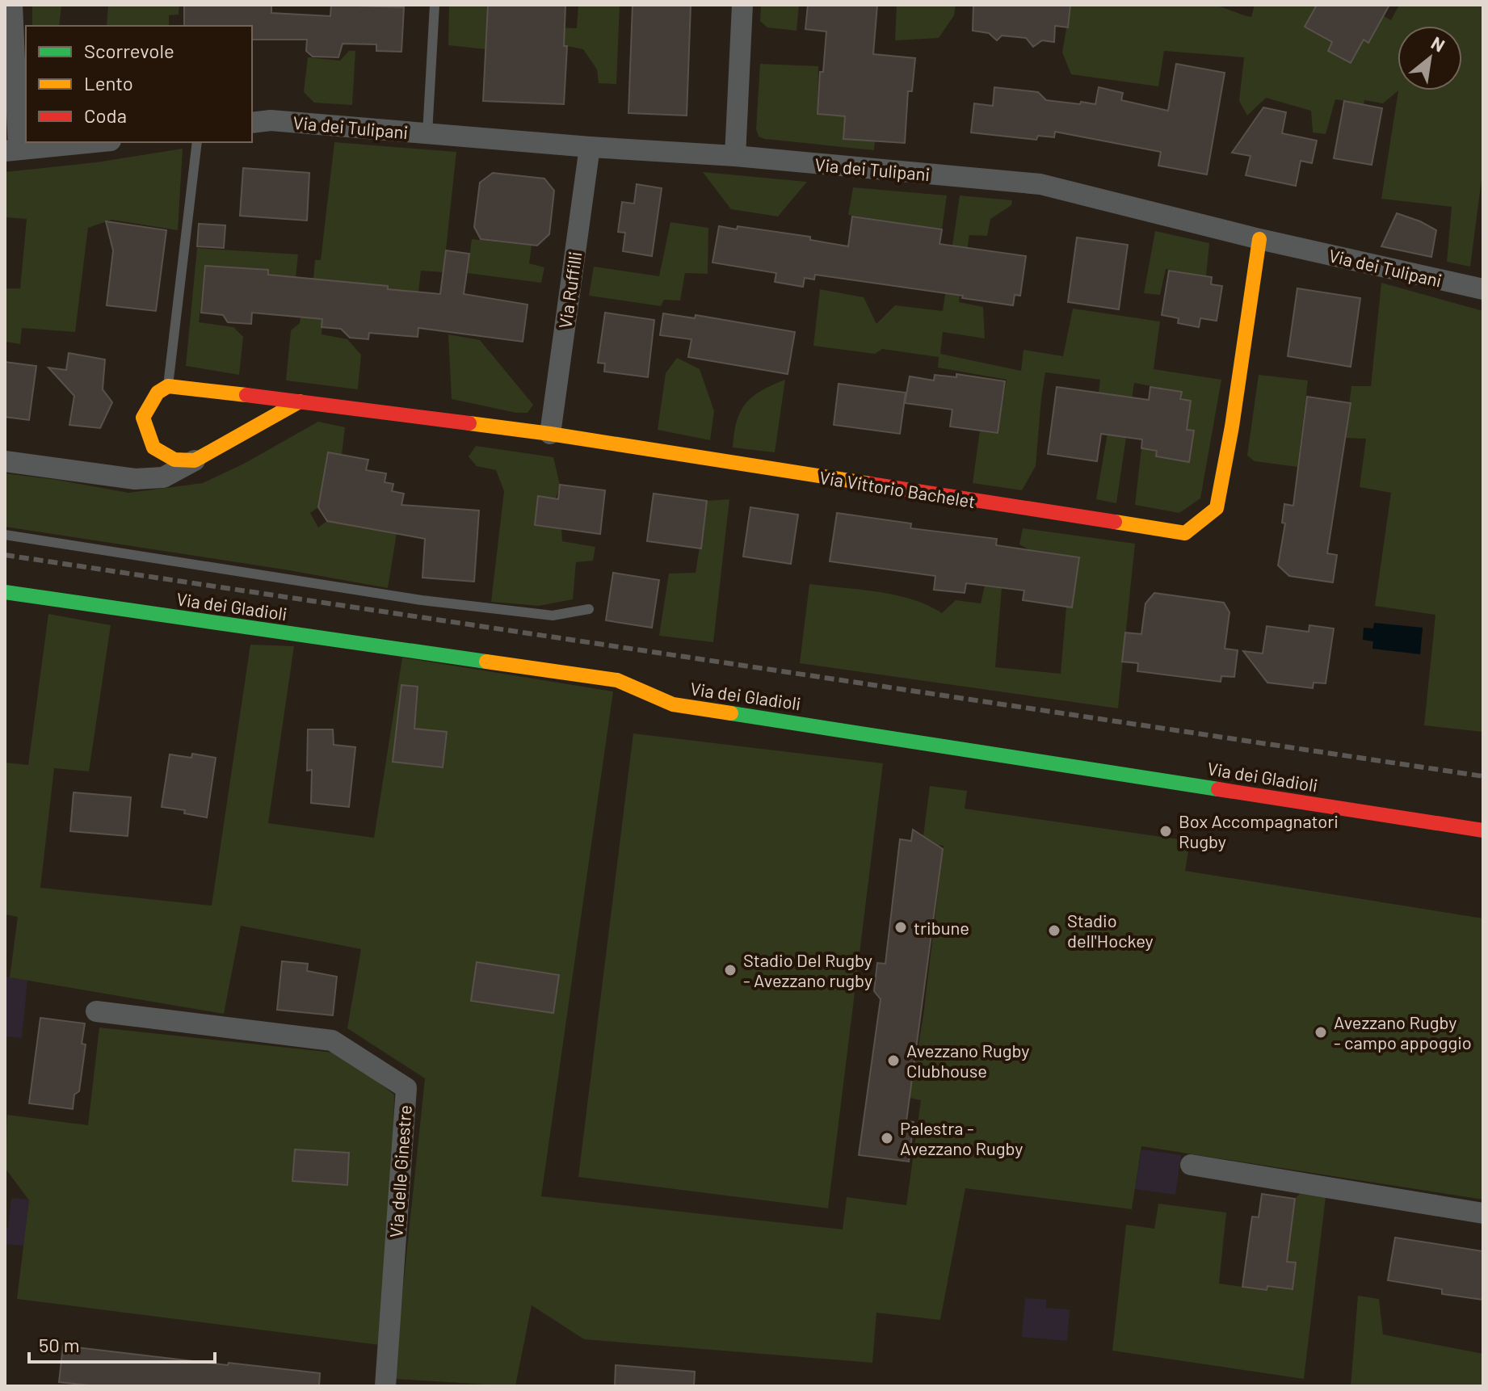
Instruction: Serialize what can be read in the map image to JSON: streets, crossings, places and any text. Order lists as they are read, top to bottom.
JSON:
{
  "streets": {
    "street": [
      "Via dei Tulipani",
      "Via Ruffilli",
      "Via Vittorio Bachelet",
      "Via dei Gladioli",
      "Via delle Ginestre"
    ]
  },
  "crossings": [
    ["Via dei Tulipani", "Via Ruffilli"],
    ["Via dei Tulipani", "Via Vittorio Bachelet"],
    ["Via Ruffilli", "Via Vittorio Bachelet"]
  ],
  "places": [
    "Box Accompagnatori Rugby",
    "tribune",
    "Stadio dell'Hockey",
    "Stadio Del Rugby - Avezzano rugby",
    "Avezzano Rugby - campo appoggio",
    "Avezzano Rugby Clubhouse",
    "Palestra - Avezzano Rugby"
  ],
  "legend": ["Scorrevole", "Lento", "Coda"],
  "scale_bar": "50 m",
  "north": "top right"
}
